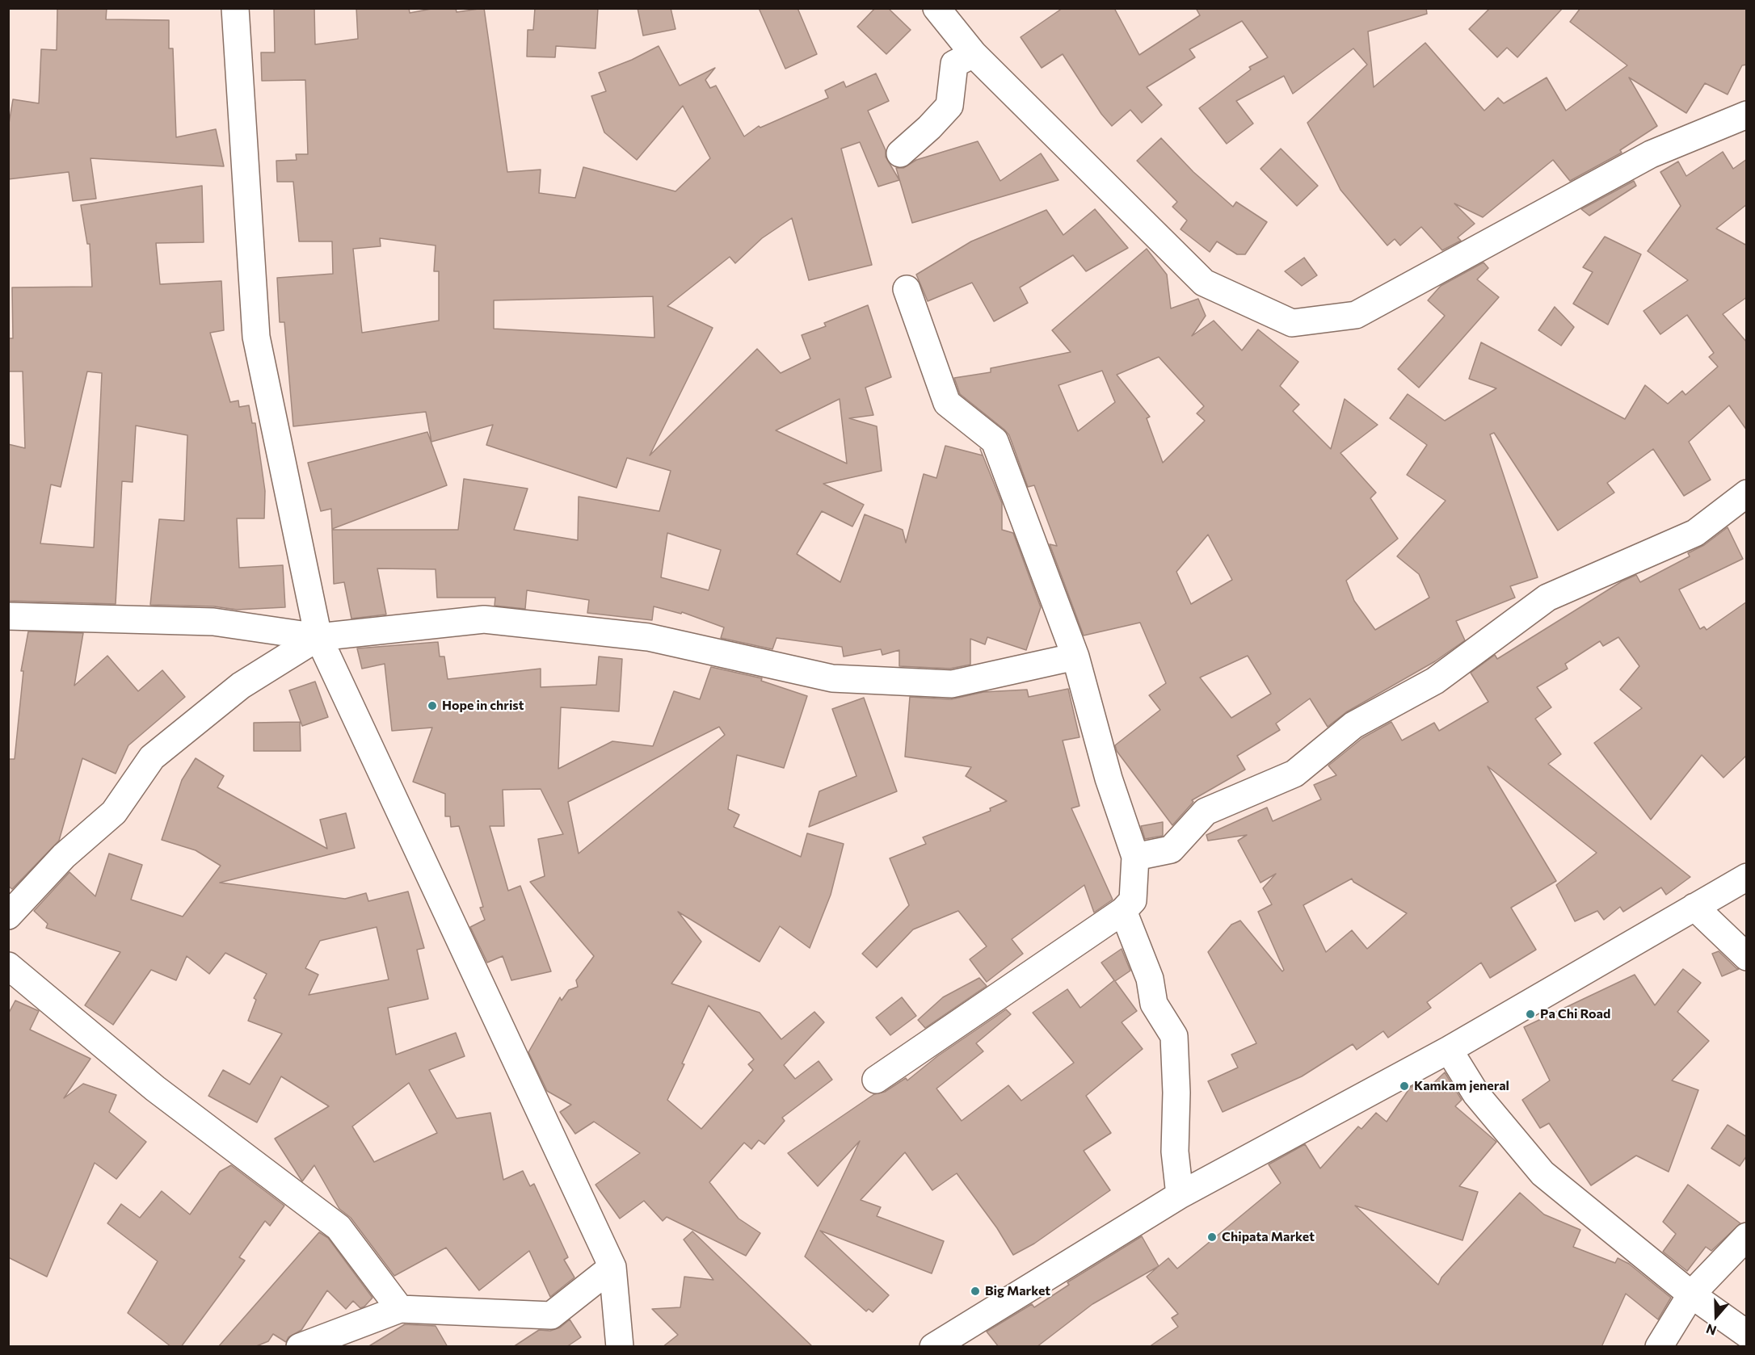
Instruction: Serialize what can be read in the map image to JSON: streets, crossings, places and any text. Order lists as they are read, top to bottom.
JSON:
{
  "places": [
    "Hope in christ",
    "Pa Chi Road",
    "Kamkam jeneral",
    "Chipata Market",
    "Big Market"
  ],
  "north": "bottom"
}
